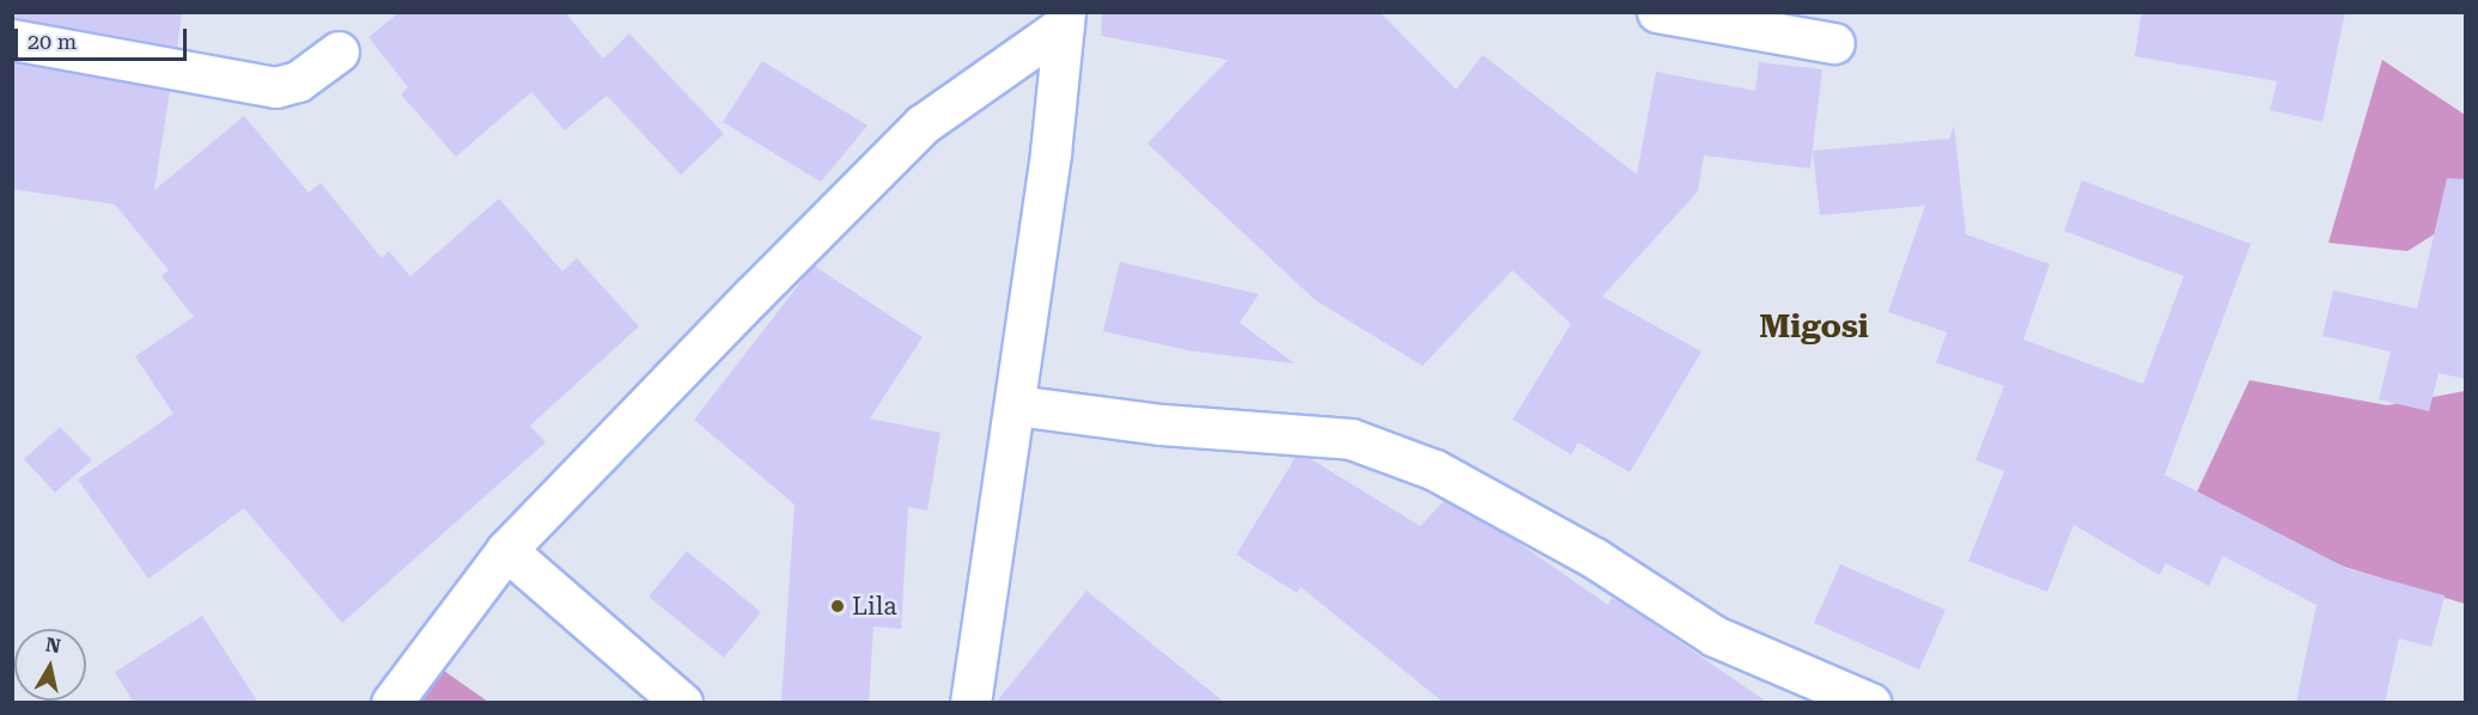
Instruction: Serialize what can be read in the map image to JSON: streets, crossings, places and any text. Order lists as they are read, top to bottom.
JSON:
{
  "districts": ["Migosi"],
  "places": ["Lila"],
  "scale_bar": "20 m",
  "north": "top"
}
